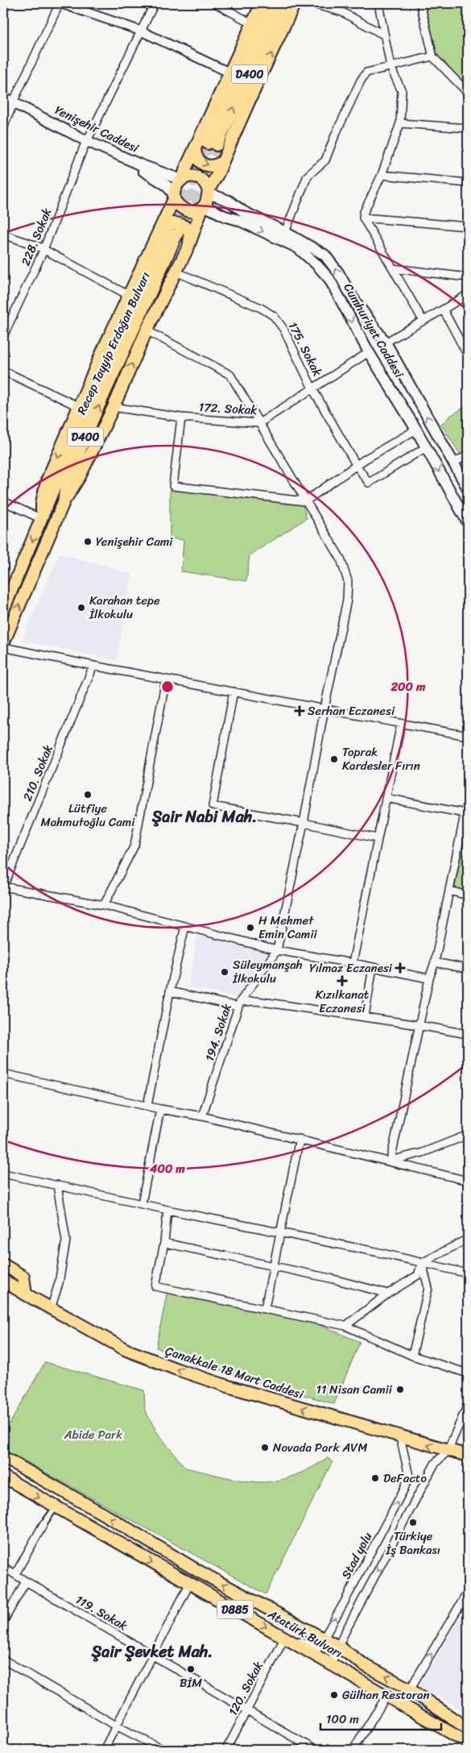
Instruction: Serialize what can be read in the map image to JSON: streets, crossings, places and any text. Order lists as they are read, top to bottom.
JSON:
{
  "streets": {
    "main road": [
      "D400",
      "Yenişehir Caddesi",
      "Cumhuriyet Caddesi",
      "Recep Tayyip Erdoğan Bulvarı",
      "Çanakkale 18 Mart Caddesi",
      "D885",
      "Atatürk Bulvarı"
    ],
    "street": [
      "228. Sokak",
      "175. Sokak",
      "172. Sokak",
      "210. Sokak",
      "194. Sokak",
      "Stad yolu",
      "119. Sokak",
      "120. Sokak"
    ]
  },
  "crossings": [
    ["Yenişehir Caddesi", "228. Sokak"],
    ["Yenişehir Caddesi", "Cumhuriyet Caddesi"],
    ["Cumhuriyet Caddesi", "175. Sokak"],
    ["Cumhuriyet Caddesi", "172. Sokak"],
    ["175. Sokak", "172. Sokak"],
    ["172. Sokak", "194. Sokak"],
    ["Çanakkale 18 Mart Caddesi", "Stad yolu"],
    ["119. Sokak", "120. Sokak"],
    ["Atatürk Bulvarı", "120. Sokak"]
  ],
  "one_way": ["Çanakkale 18 Mart Caddesi"],
  "districts": ["Şair Nabi Mah.", "Şair Şevket Mah."],
  "parks": ["Abide Park"],
  "places": {
    "other": [
      "Yenişehir Cami",
      "Karahan tepe İlkokulu",
      "Toprak Kardesler Fırın",
      "Lütfiye Mahmutoğlu Cami",
      "H Mehmet Emin Camii",
      "Süleymanşah İlkokulu",
      "11 Nisan Camii",
      "Novada Park AVM",
      "DeFacto",
      "Türkiye İş Bankası",
      "BİM",
      "Gülhan Restoran"
    ],
    "health": ["Serhan Eczanesi", "Yılmaz Eczanesi", "Kızılkanat Eczanesi"]
  },
  "scale_bar": "100 m",
  "rings": ["200 m", "400 m"]
}
